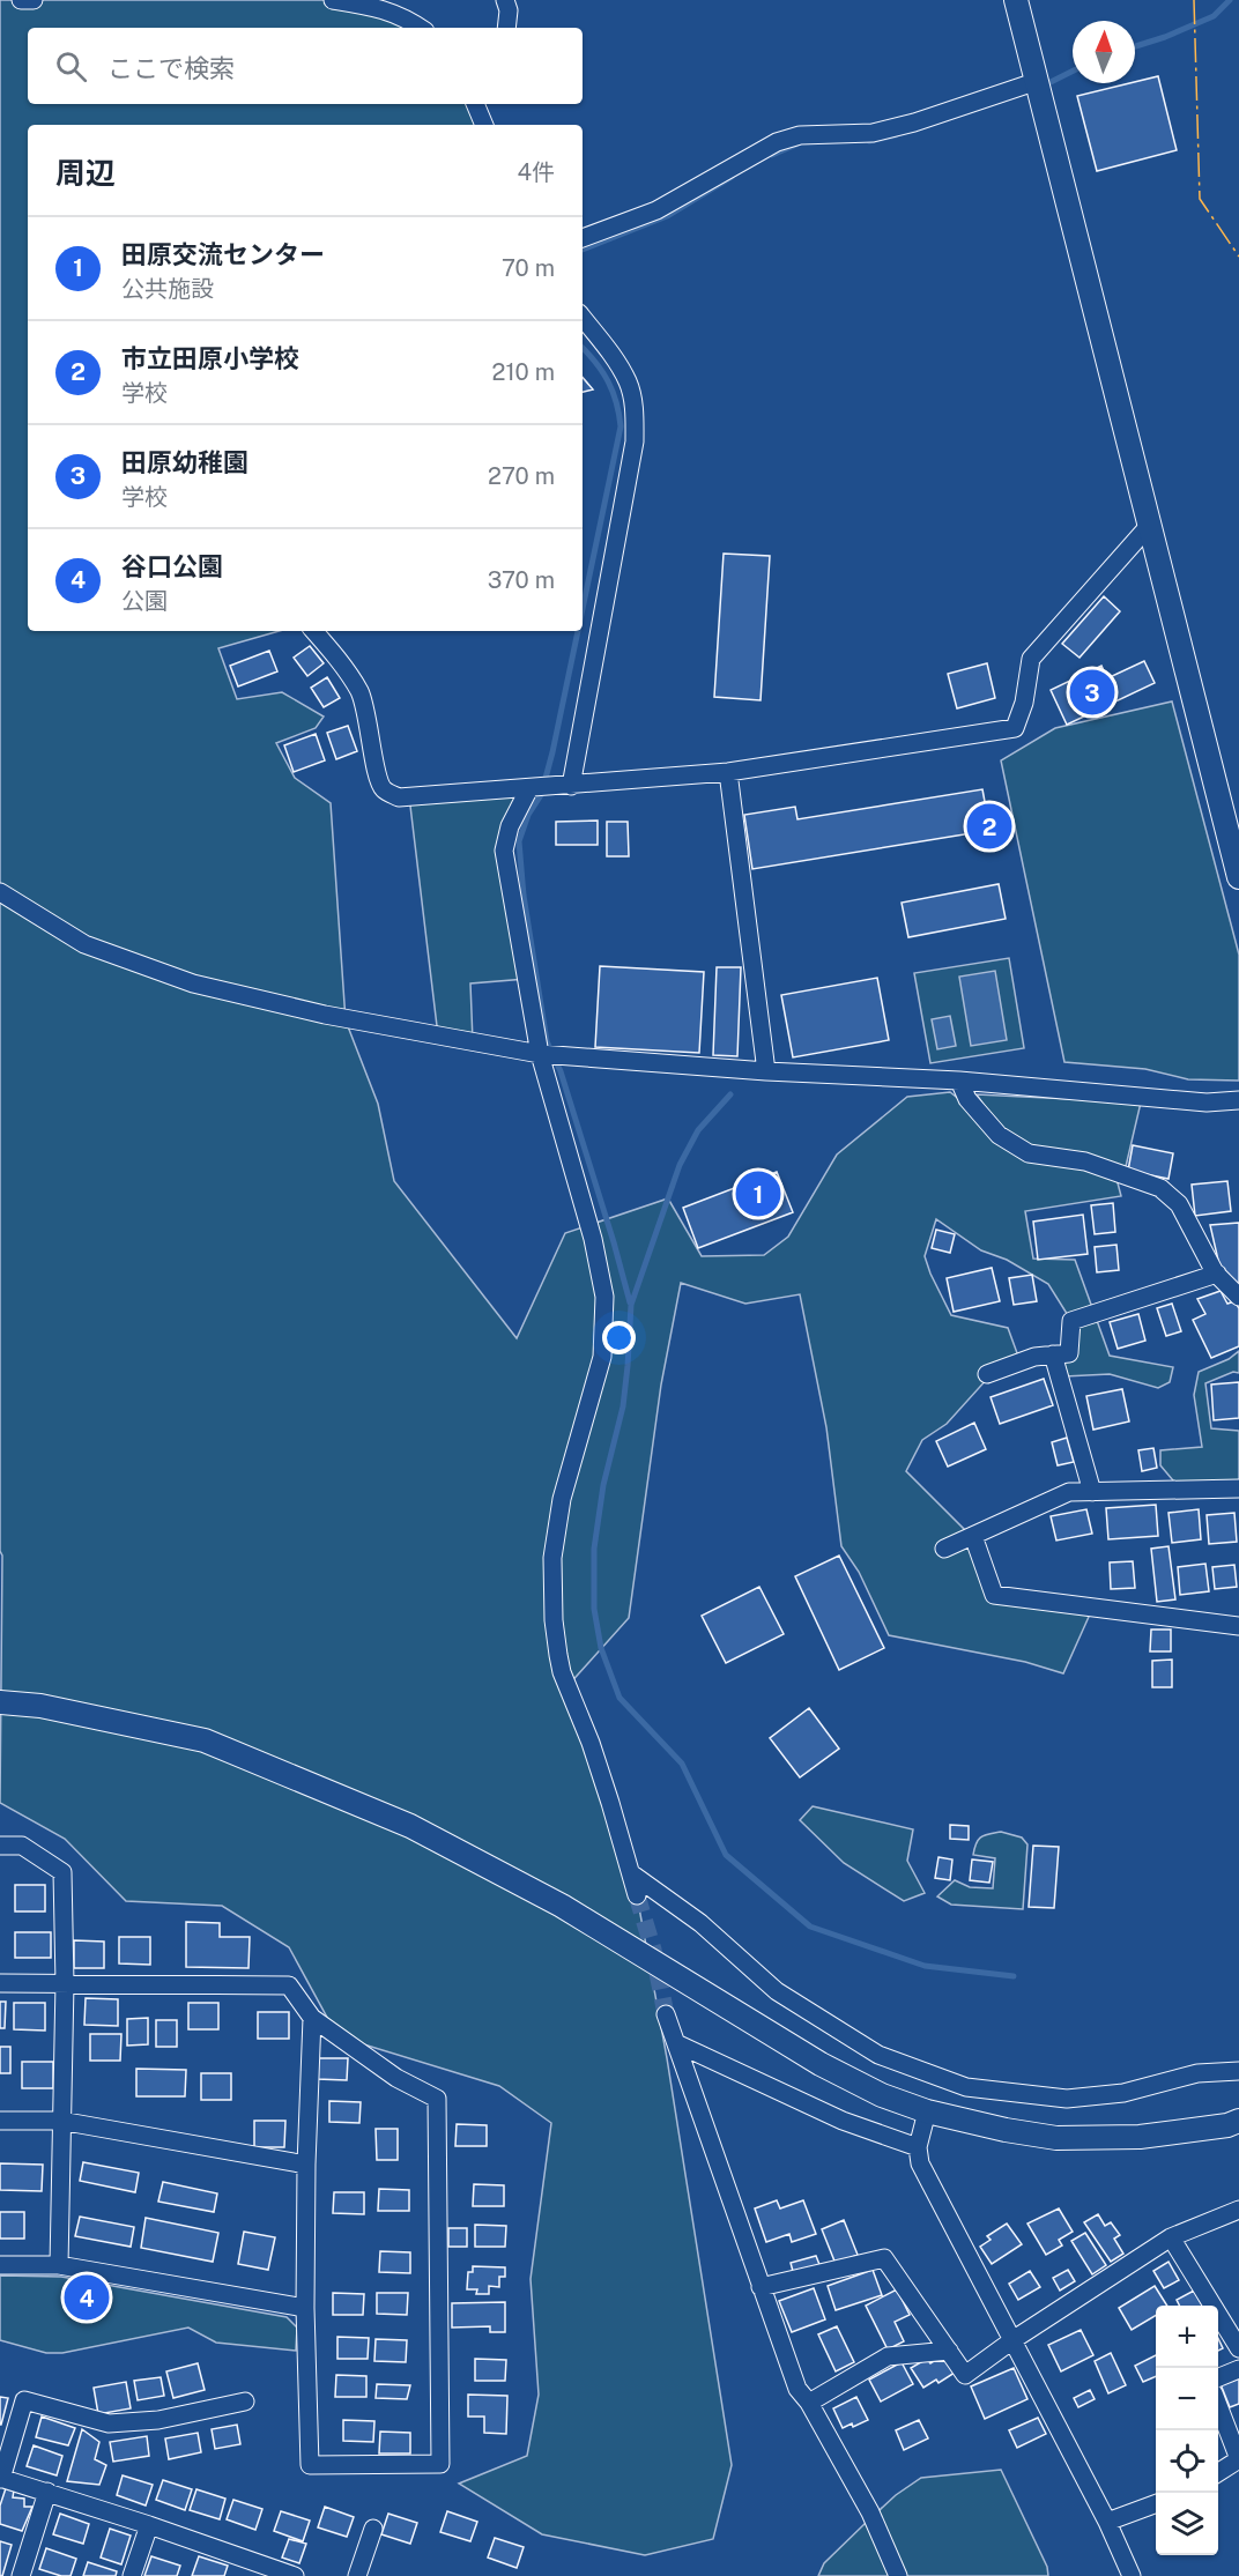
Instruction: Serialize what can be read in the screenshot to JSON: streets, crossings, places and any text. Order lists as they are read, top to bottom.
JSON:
{
  "north": "top",
  "page": {
    "search": "ここで検索",
    "heading": ["周辺", "4件"],
    "list": [
      {
        "mark": "1",
        "name": "田原交流センター",
        "note": "公共施設",
        "value": "70 m"
      },
      {
        "mark": "2",
        "name": "市立田原小学校",
        "note": "学校",
        "value": "210 m"
      },
      {
        "mark": "3",
        "name": "田原幼稚園",
        "note": "学校",
        "value": "270 m"
      },
      {
        "mark": "4",
        "name": "谷口公園",
        "note": "公園",
        "value": "370 m"
      }
    ],
    "pins": [
      "3",
      "2",
      "1",
      "4"
    ],
    "map_buttons": ["+", "−"]
  }
}
